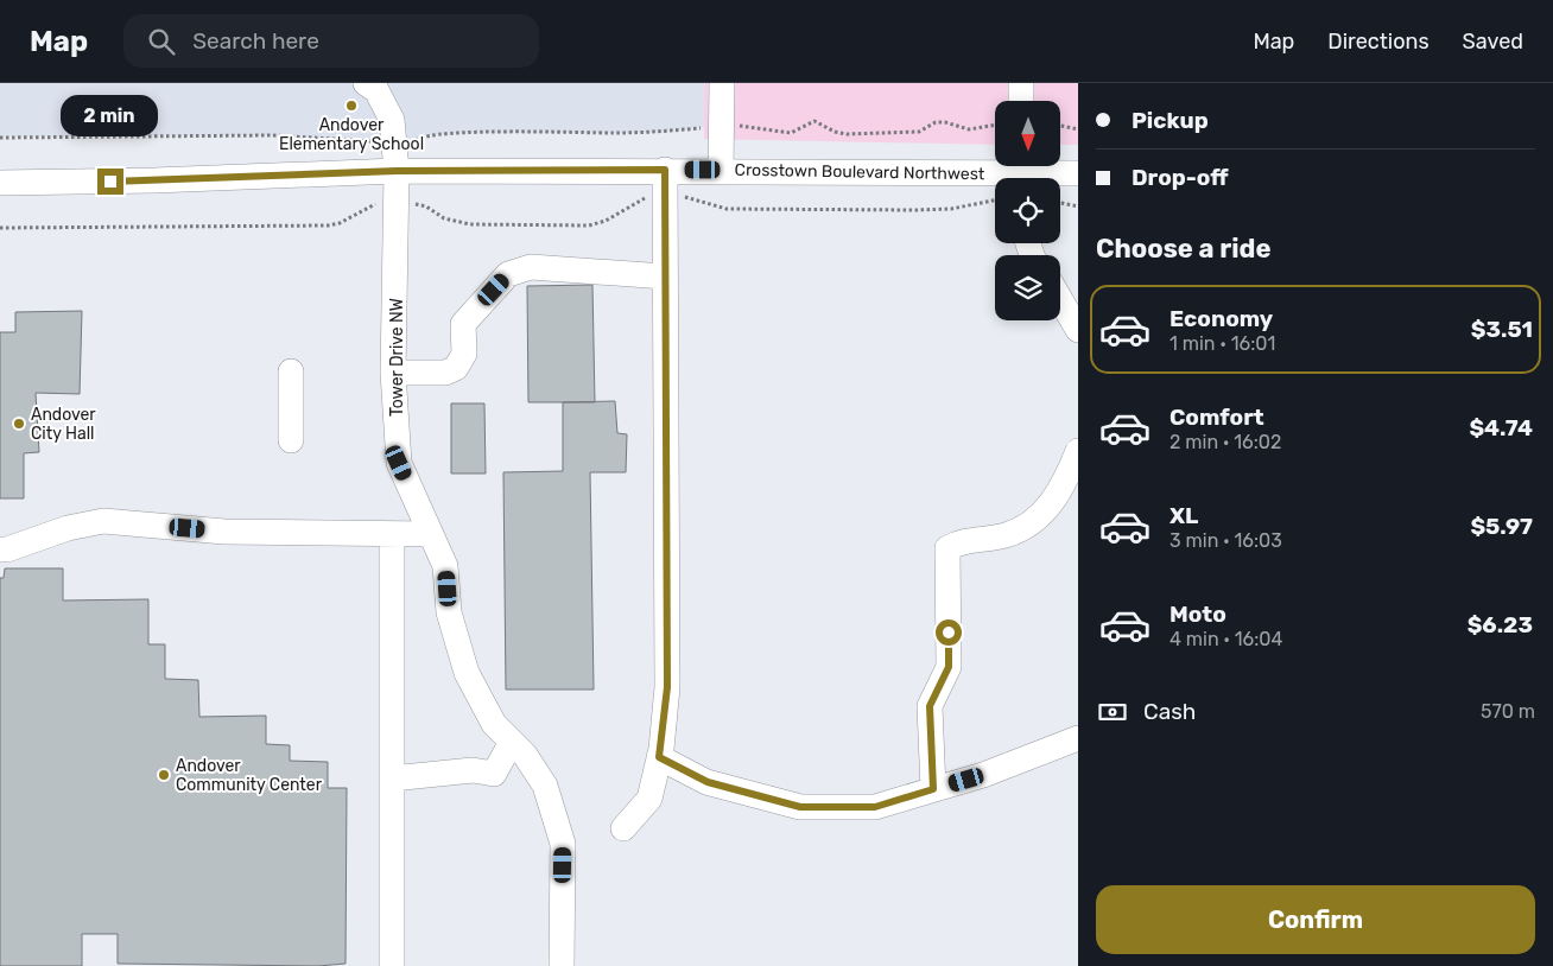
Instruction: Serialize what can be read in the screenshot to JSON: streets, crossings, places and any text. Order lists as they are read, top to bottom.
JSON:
{
  "streets": {
    "street": ["Crosstown Boulevard Northwest", "Tower Drive NW"]
  },
  "crossings": [
    ["Crosstown Boulevard Northwest", "Tower Drive NW"]
  ],
  "places": ["Andover Elementary School", "Andover City Hall", "Andover Community Center"],
  "north": "bottom",
  "page": {
    "header": "Map",
    "search": "Search here",
    "nav": ["Map", "Directions", "Saved"],
    "banner": ["Pickup", "Drop-off"],
    "bubble": "2 min",
    "heading": "Choose a ride",
    "list": [
      {
        "name": "Economy",
        "note": "1 min · 16:01",
        "value": "$3.51"
      },
      {
        "name": "Comfort",
        "note": "2 min · 16:02",
        "value": "$4.74"
      },
      {
        "name": "XL",
        "note": "3 min · 16:03",
        "value": "$5.97"
      },
      {
        "name": "Moto",
        "note": "4 min · 16:04",
        "value": "$6.23"
      }
    ],
    "pay": ["Cash", "570 m"],
    "buttons": "Confirm"
  }
}
